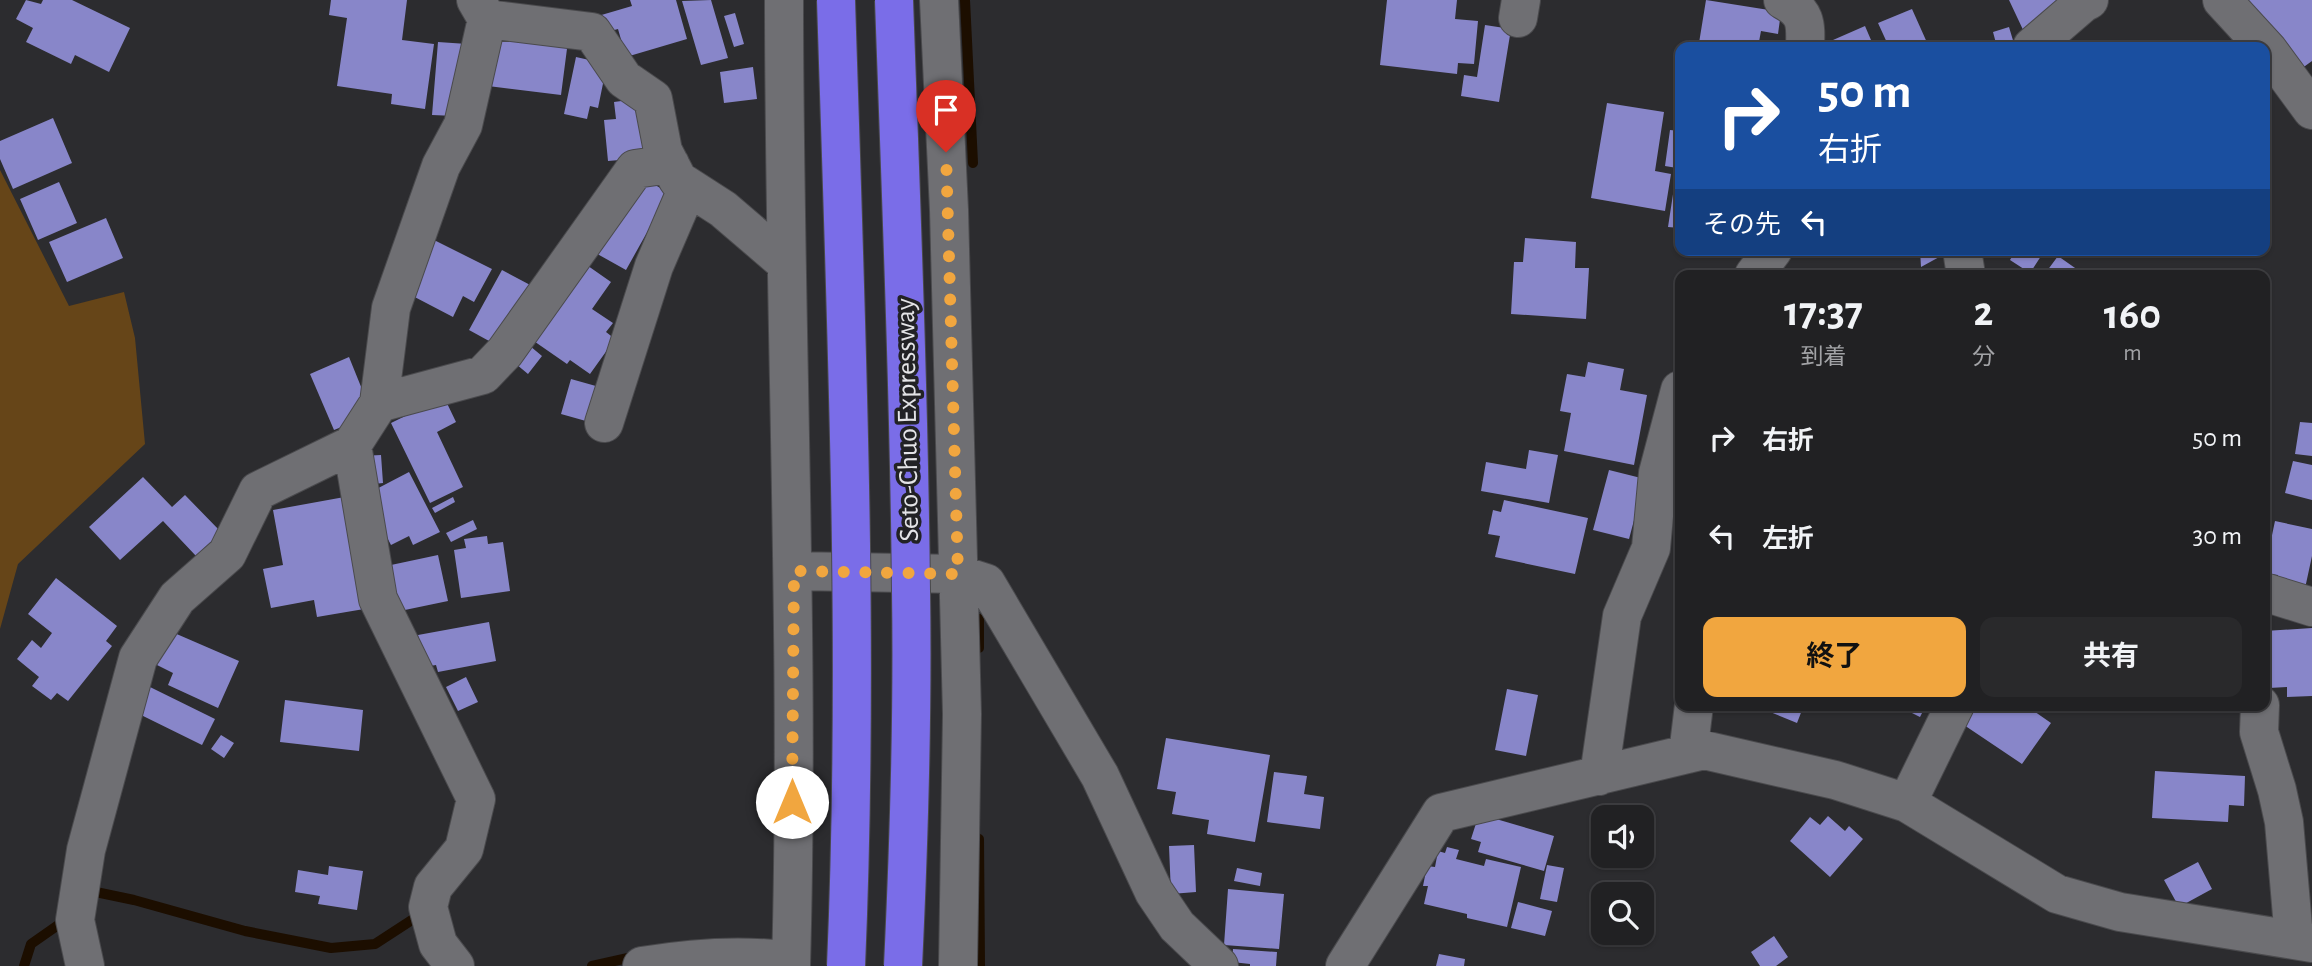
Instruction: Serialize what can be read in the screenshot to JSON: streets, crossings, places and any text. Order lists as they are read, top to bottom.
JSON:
{
  "streets": {
    "highway": ["Seto-Chuo Expressway"]
  },
  "page": {
    "turn": ["50 m", "右折"],
    "then": "その先",
    "eta": [
      "17:37",
      "到着",
      "2",
      "分",
      "160",
      "m"
    ],
    "list": [
      {
        "name": "右折",
        "value": "50 m"
      },
      {
        "name": "左折",
        "value": "30 m"
      }
    ],
    "buttons": ["終了", "共有"]
  }
}
